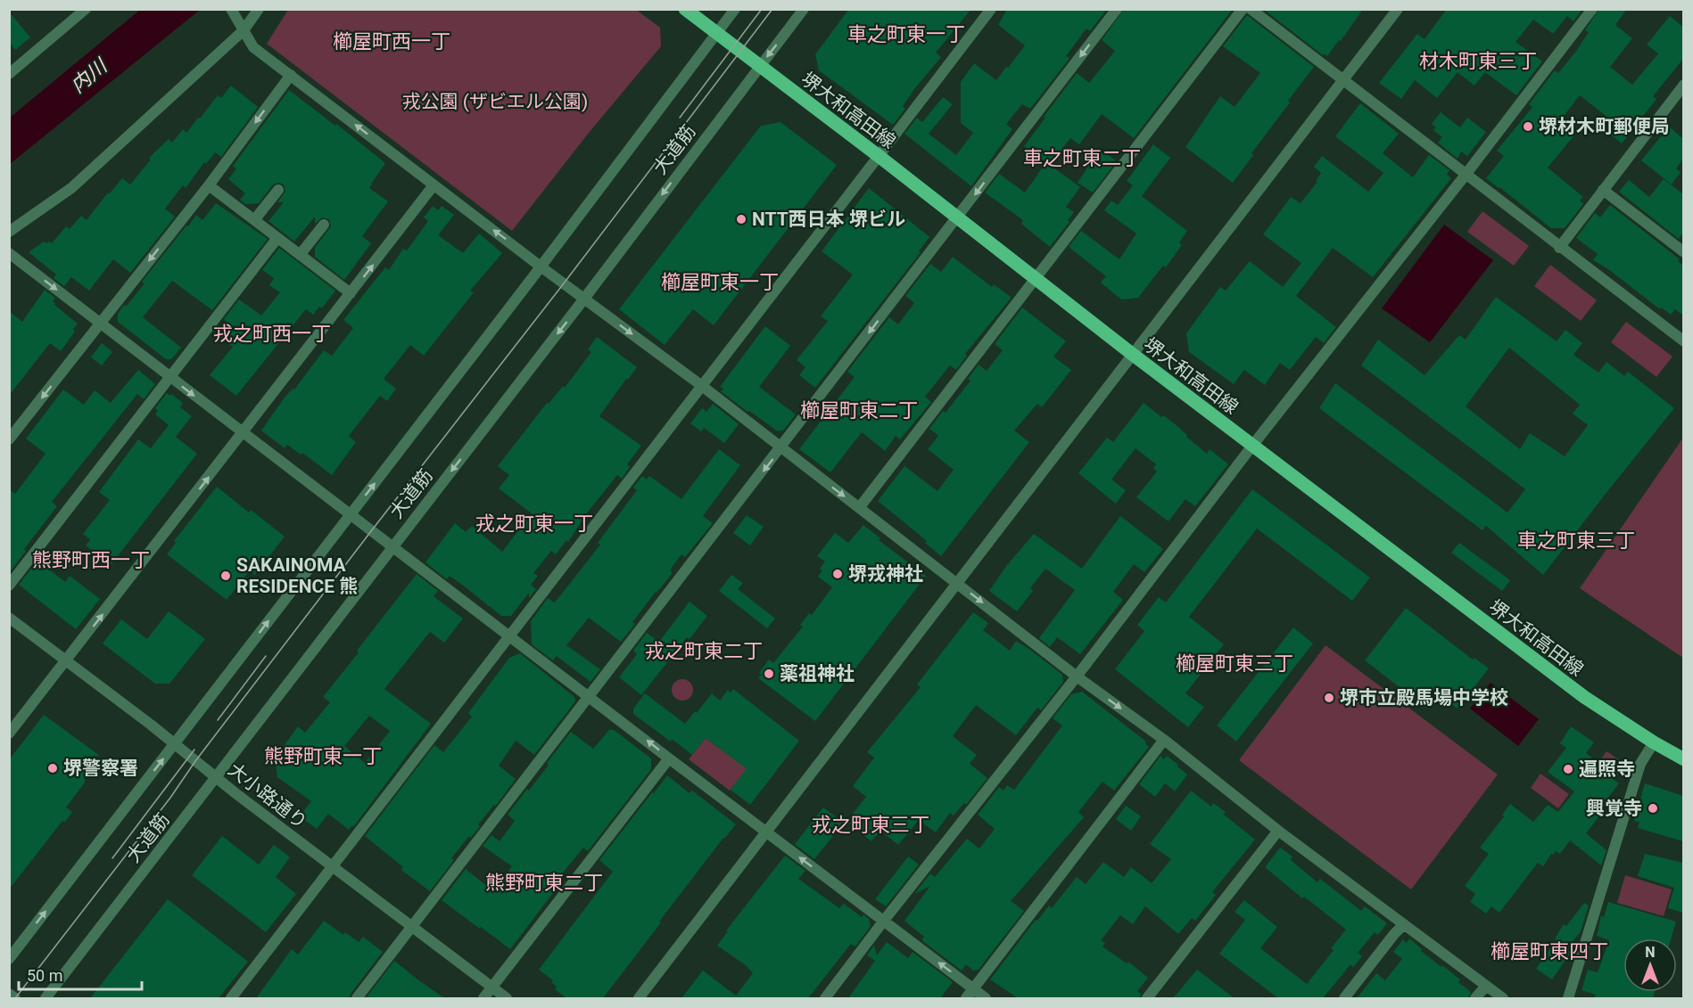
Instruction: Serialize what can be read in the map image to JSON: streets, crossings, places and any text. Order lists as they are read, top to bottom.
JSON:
{
  "streets": {
    "main road": ["堺大和高田線"],
    "street": ["大道筋", "大小路通り"]
  },
  "crossings": [
    ["堺大和高田線", "大道筋"],
    ["大道筋", "大小路通り"]
  ],
  "districts": [
    "車之町東一丁",
    "櫛屋町西一丁",
    "材木町東三丁",
    "車之町東二丁",
    "櫛屋町東一丁",
    "戎之町西一丁",
    "櫛屋町東二丁",
    "戎之町東一丁",
    "車之町東三丁",
    "熊野町西一丁",
    "戎之町東二丁",
    "櫛屋町東三丁",
    "熊野町東一丁",
    "戎之町東三丁",
    "熊野町東二丁",
    "櫛屋町東四丁"
  ],
  "water": ["内川"],
  "parks": ["戎公園 (ザビエル公園)"],
  "places": [
    "堺材木町郵便局",
    "NTT西日本 堺ビル",
    "堺戎神社",
    "SAKAINOMA RESIDENCE 熊",
    "薬祖神社",
    "堺市立殿馬場中学校",
    "堺警察署",
    "遍照寺",
    "興覚寺"
  ],
  "scale_bar": "50 m",
  "north": "top"
}
